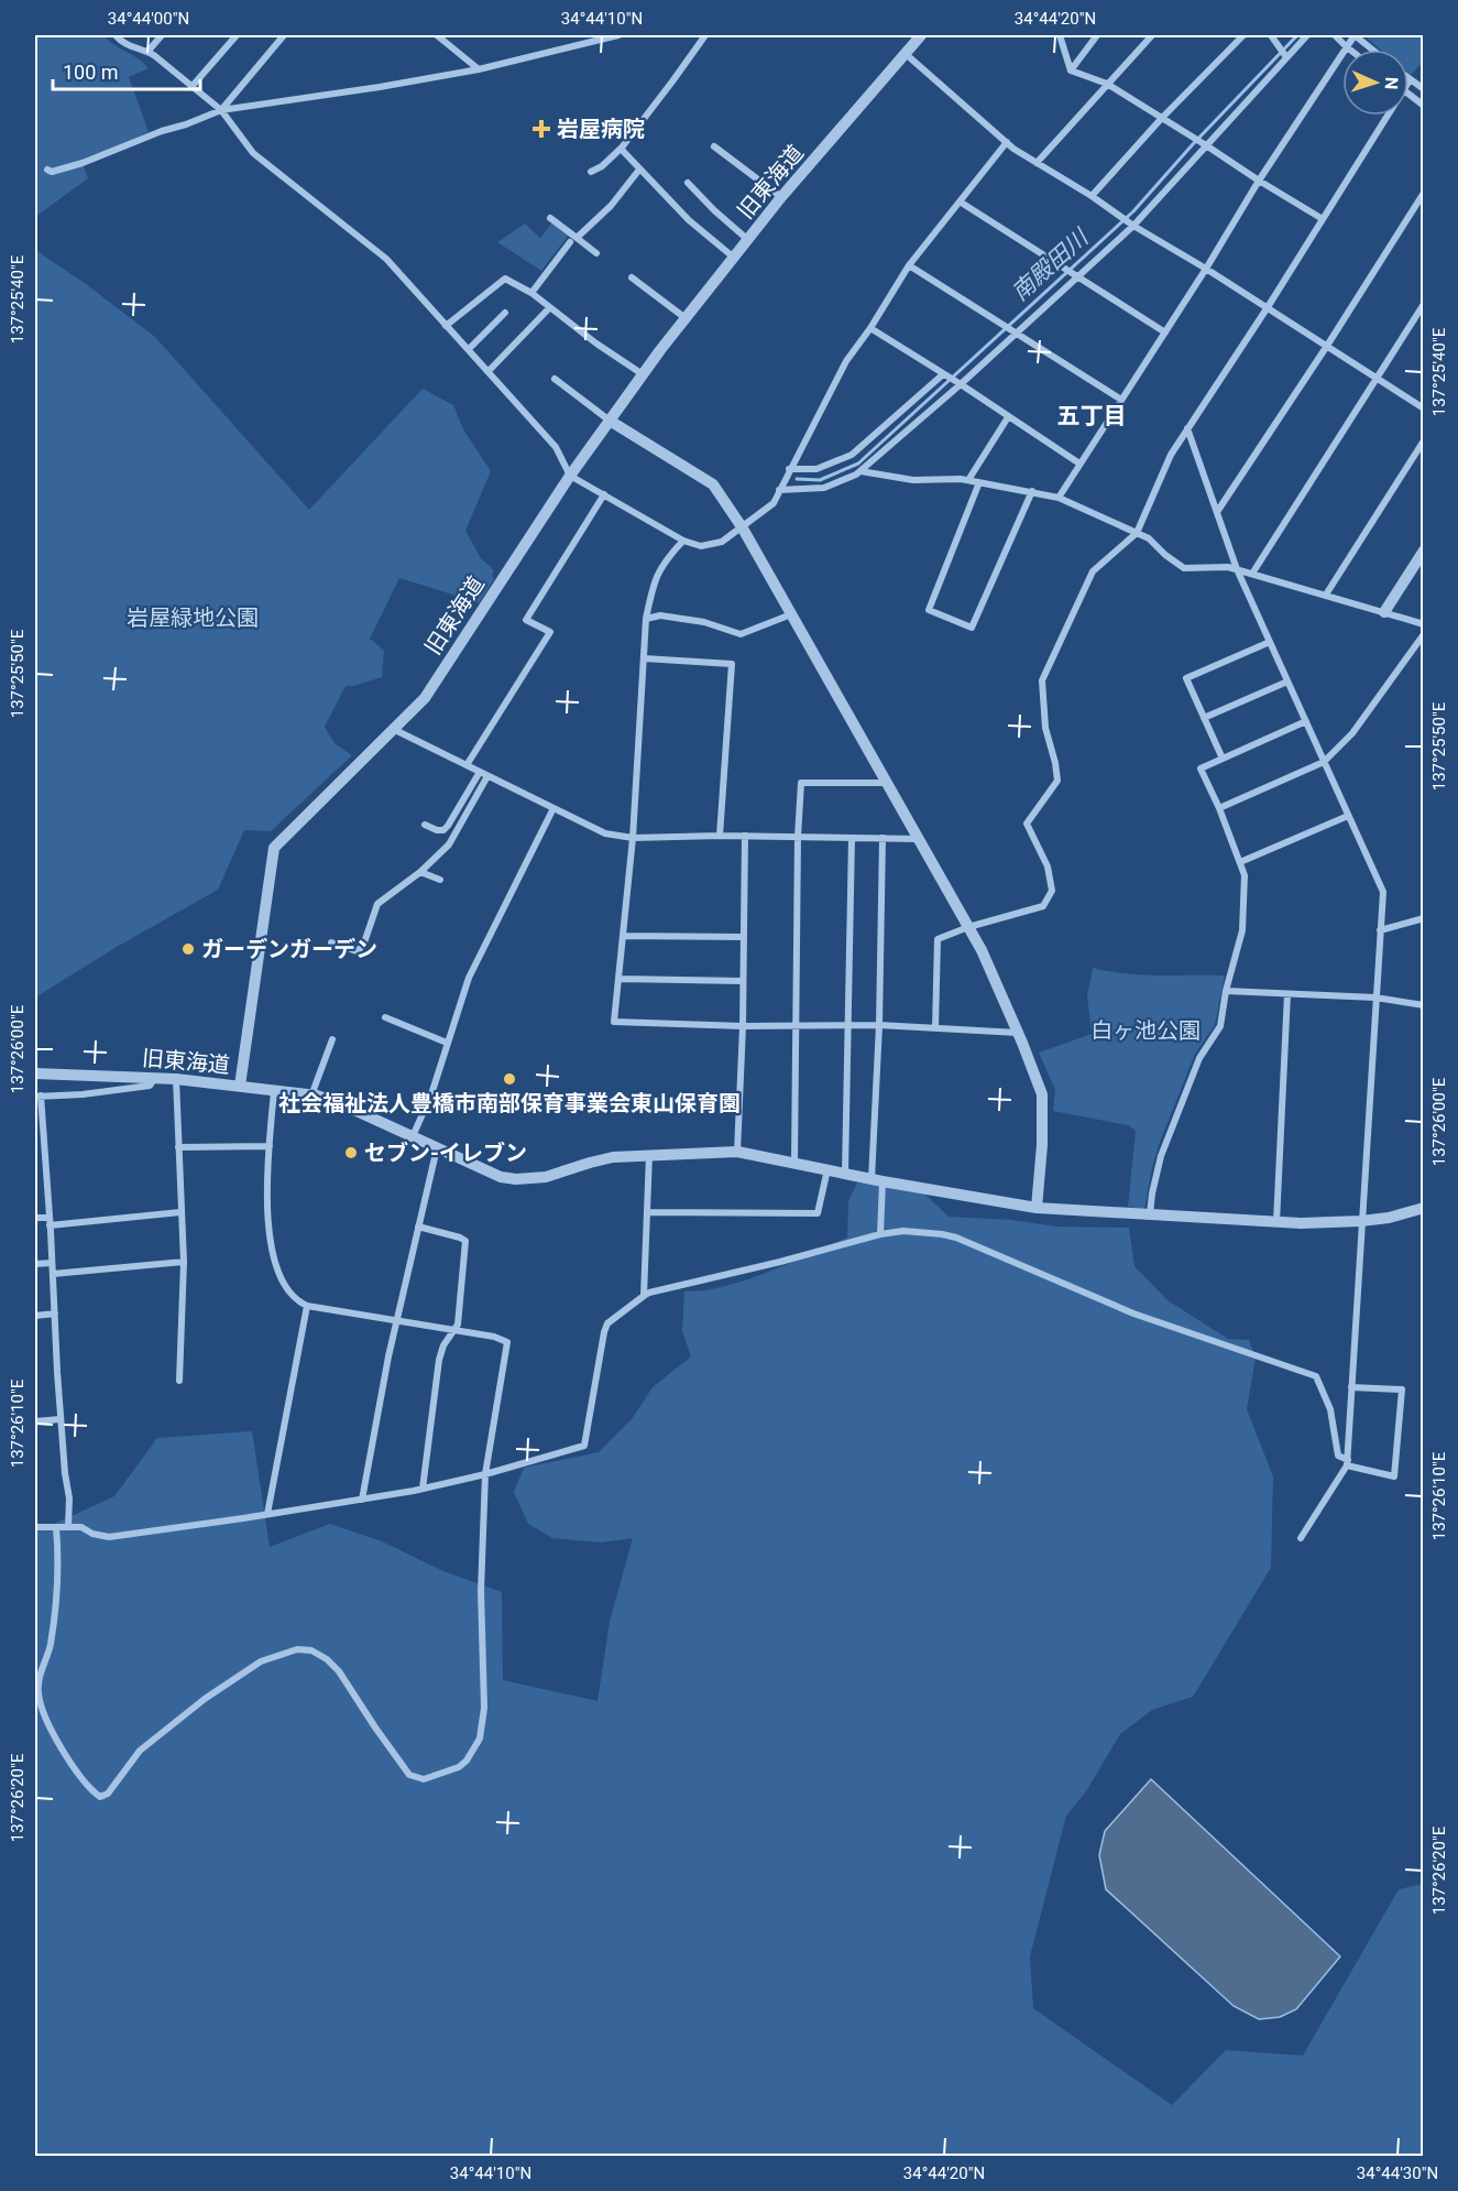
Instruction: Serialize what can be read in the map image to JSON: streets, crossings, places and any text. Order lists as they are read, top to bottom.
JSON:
{
  "streets": {
    "street": ["旧東海道"]
  },
  "districts": ["五丁目"],
  "water": ["南殿田川"],
  "parks": ["岩屋緑地公園", "白ヶ池公園"],
  "places": {
    "health": ["岩屋病院"],
    "other": ["ガーデンガーデン", "社会福祉法人豊橋市南部保育事業会東山保育園", "セブン-イレブン"]
  },
  "scale_bar": "100 m",
  "north": "right",
  "coordinates": [
    "34°44'00\"N",
    "34°44'10\"N",
    "34°44'20\"N",
    "137°25'40\"E",
    "137°25'50\"E",
    "137°26'00\"E",
    "137°26'10\"E",
    "137°26'20\"E",
    "34°44'30\"N"
  ]
}
